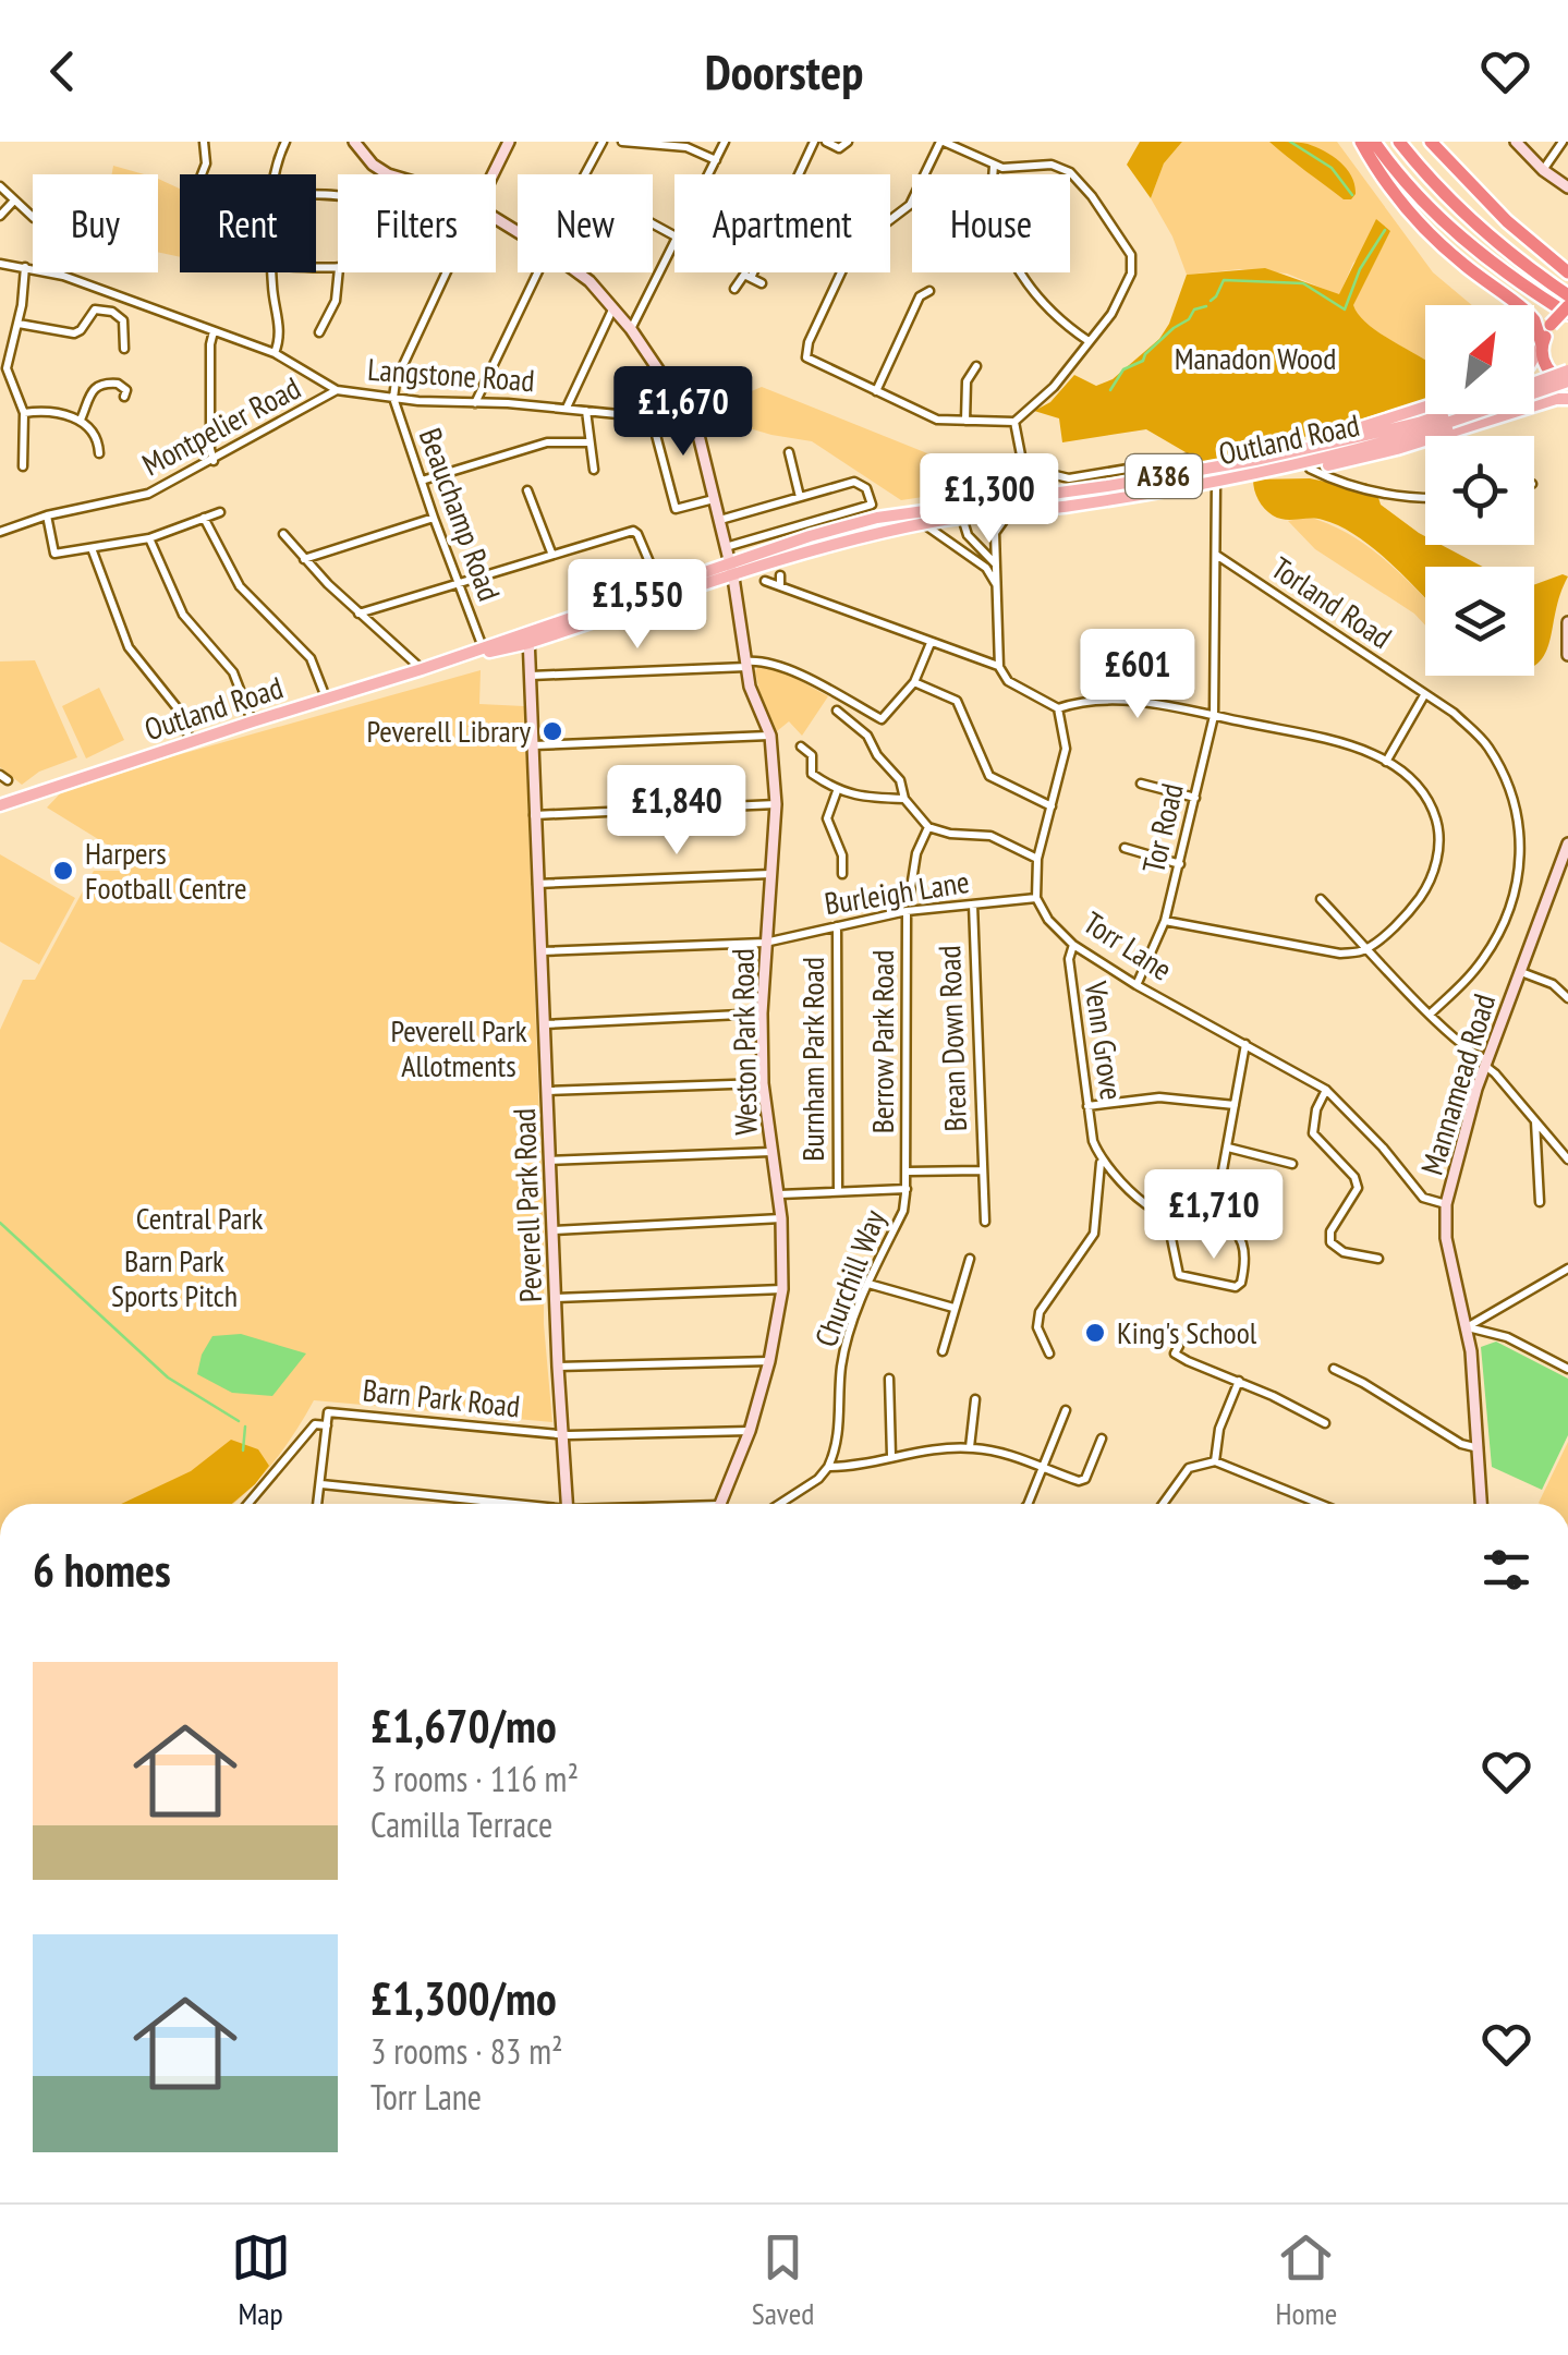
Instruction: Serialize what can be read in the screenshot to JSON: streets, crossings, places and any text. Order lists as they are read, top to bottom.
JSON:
{
  "streets": {
    "main road": ["Outland Road", "A386"],
    "street": [
      "Langstone Road",
      "Montpelier Road",
      "Beauchamp Road",
      "Torland Road",
      "Tor Road",
      "Burleigh Lane",
      "Torr Lane",
      "Brean Down Road",
      "Venn Grove",
      "Weston Park Road",
      "Berrow Park Road",
      "Burnham Park Road",
      "Mannamead Road",
      "Peverell Park Road",
      "Churchill Way",
      "Barn Park Road"
    ]
  },
  "crossings": [
    ["Langstone Road", "Montpelier Road"],
    ["Langstone Road", "Beauchamp Road"],
    ["Langstone Road", "Weston Park Road"],
    ["Outland Road", "Beauchamp Road"],
    ["Outland Road", "Tor Road"],
    ["Outland Road", "Weston Park Road"],
    ["Outland Road", "Peverell Park Road"],
    ["Torland Road", "Tor Road"],
    ["Tor Road", "Torr Lane"],
    ["Burleigh Lane", "Torr Lane"],
    ["Burleigh Lane", "Brean Down Road"],
    ["Burleigh Lane", "Weston Park Road"],
    ["Burleigh Lane", "Berrow Park Road"],
    ["Burleigh Lane", "Burnham Park Road"],
    ["Burleigh Lane", "Peverell Park Road"],
    ["Torr Lane", "Venn Grove"],
    ["Torr Lane", "Mannamead Road"],
    ["Berrow Park Road", "Churchill Way"],
    ["Peverell Park Road", "Barn Park Road"]
  ],
  "parks": [
    "Manadon Wood",
    "Peverell Park Allotments",
    "Central Park",
    "Barn Park Sports Pitch"
  ],
  "places": ["Peverell Library", "Harpers Football Centre", "King's School"],
  "north": "top right",
  "page": {
    "header": "Doorstep",
    "chip": [
      "Buy",
      "Rent",
      "Filters",
      "New",
      "Apartment",
      "House"
    ],
    "price": [
      "£1,670",
      "£1,300",
      "£1,550",
      "£601",
      "£1,840",
      "£1,710"
    ],
    "heading": "6 homes",
    "list": [
      {
        "name": "£1,670/mo",
        "note": "3 rooms · 116 m² · Camilla Terrace"
      },
      {
        "name": "£1,300/mo",
        "note": "3 rooms · 83 m² · Torr Lane"
      }
    ],
    "tabs": ["Map", "Saved", "Home"]
  }
}
